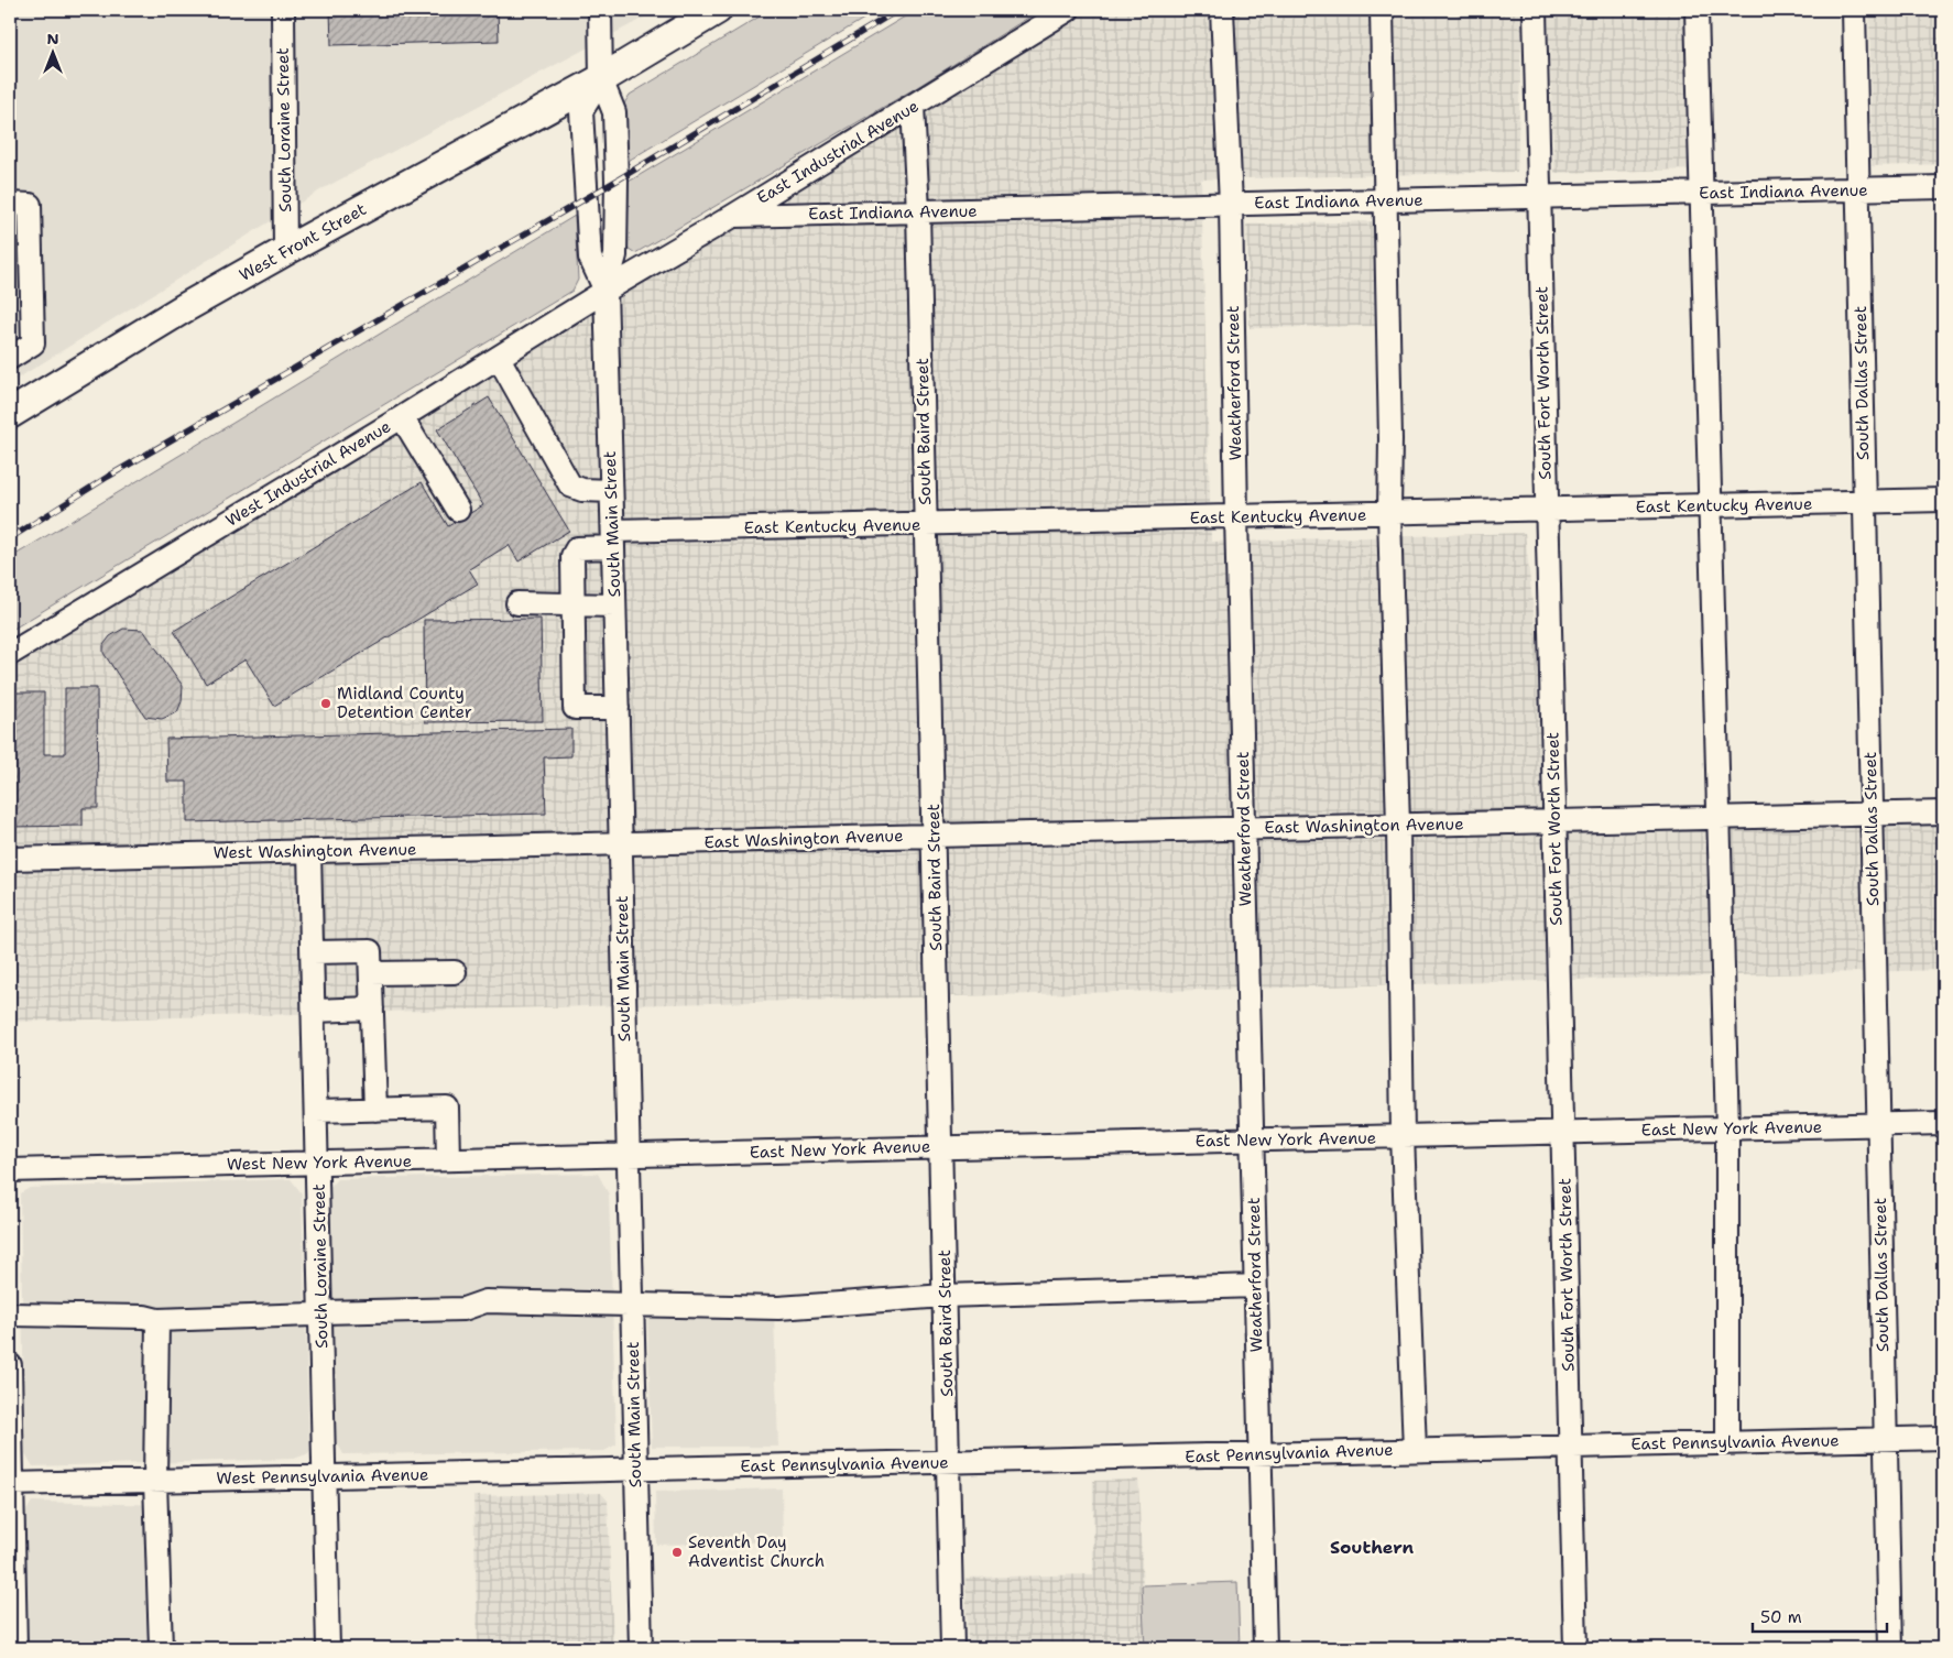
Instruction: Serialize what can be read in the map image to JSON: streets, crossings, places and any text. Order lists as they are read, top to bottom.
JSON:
{
  "streets": {
    "main road": ["West Front Street"],
    "street": [
      "South Loraine Street",
      "East Industrial Avenue",
      "East Indiana Avenue",
      "Weatherford Street",
      "South Fort Worth Street",
      "South Dallas Street",
      "South Baird Street",
      "West Industrial Avenue",
      "East Kentucky Avenue",
      "South Main Street",
      "East Washington Avenue",
      "West Washington Avenue",
      "East New York Avenue",
      "West New York Avenue",
      "East Pennsylvania Avenue",
      "West Pennsylvania Avenue"
    ]
  },
  "crossings": [
    ["South Loraine Street", "West Front Street"],
    ["South Loraine Street", "West Washington Avenue"],
    ["South Loraine Street", "West New York Avenue"],
    ["South Loraine Street", "West Pennsylvania Avenue"],
    ["East Industrial Avenue", "East Indiana Avenue"],
    ["East Industrial Avenue", "South Baird Street"],
    ["East Industrial Avenue", "West Industrial Avenue"],
    ["East Industrial Avenue", "South Main Street"],
    ["East Indiana Avenue", "Weatherford Street"],
    ["East Indiana Avenue", "South Fort Worth Street"],
    ["East Indiana Avenue", "South Dallas Street"],
    ["East Indiana Avenue", "South Baird Street"],
    ["West Front Street", "South Main Street"],
    ["Weatherford Street", "East Kentucky Avenue"],
    ["Weatherford Street", "East Washington Avenue"],
    ["Weatherford Street", "East New York Avenue"],
    ["Weatherford Street", "East Pennsylvania Avenue"],
    ["South Fort Worth Street", "East Kentucky Avenue"],
    ["South Fort Worth Street", "East Washington Avenue"],
    ["South Fort Worth Street", "East New York Avenue"],
    ["South Fort Worth Street", "East Pennsylvania Avenue"],
    ["South Dallas Street", "East Kentucky Avenue"],
    ["South Dallas Street", "East Washington Avenue"],
    ["South Dallas Street", "East New York Avenue"],
    ["South Dallas Street", "East Pennsylvania Avenue"],
    ["South Baird Street", "East Kentucky Avenue"],
    ["South Baird Street", "East Washington Avenue"],
    ["South Baird Street", "East New York Avenue"],
    ["South Baird Street", "East Pennsylvania Avenue"],
    ["West Industrial Avenue", "South Main Street"],
    ["East Kentucky Avenue", "South Main Street"],
    ["South Main Street", "East Washington Avenue"],
    ["South Main Street", "West Washington Avenue"],
    ["South Main Street", "East New York Avenue"],
    ["South Main Street", "West New York Avenue"],
    ["South Main Street", "East Pennsylvania Avenue"],
    ["South Main Street", "West Pennsylvania Avenue"],
    ["East Washington Avenue", "West Washington Avenue"],
    ["East New York Avenue", "West New York Avenue"],
    ["East Pennsylvania Avenue", "West Pennsylvania Avenue"]
  ],
  "districts": ["Southern"],
  "places": ["Midland County Detention Center", "Seventh Day Adventist Church"],
  "scale_bar": "50 m",
  "north": "top"
}
